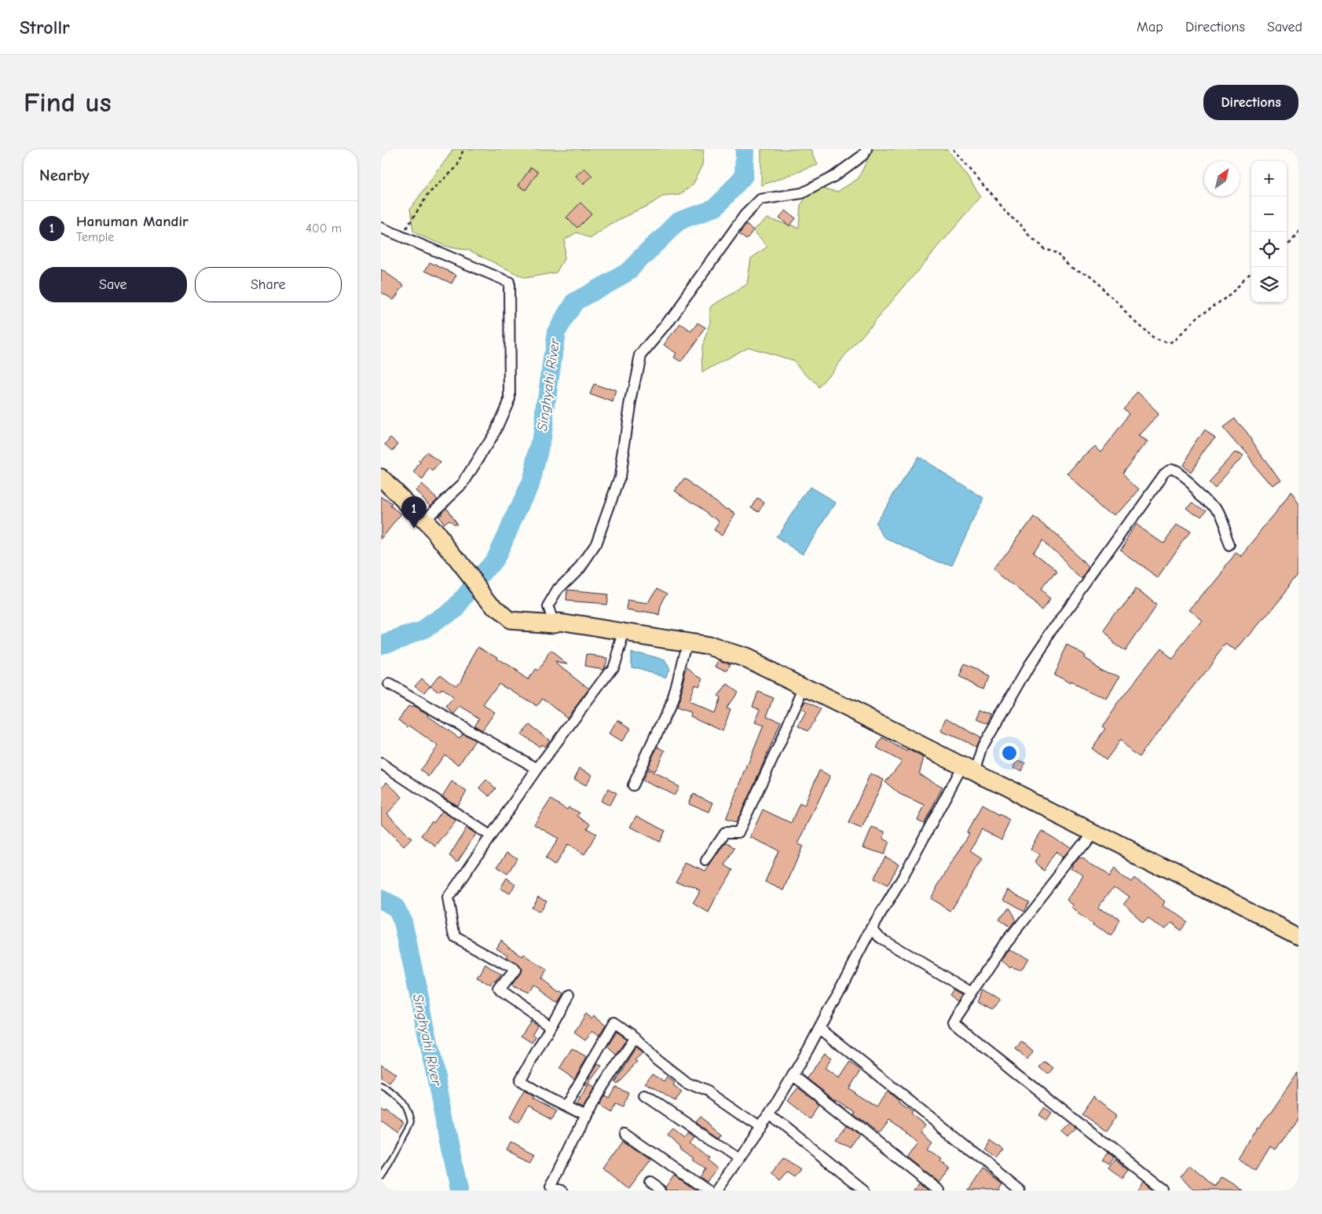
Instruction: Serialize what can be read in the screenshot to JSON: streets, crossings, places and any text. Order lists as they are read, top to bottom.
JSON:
{
  "water": ["Singhyahi River"],
  "north": "top right",
  "page": {
    "header": "Strollr",
    "nav": ["Map", "Directions", "Saved"],
    "buttons": [
      "Directions",
      ["Save", "Share"]
    ],
    "title": "Find us",
    "heading": "Nearby",
    "map_buttons": ["+", "−"],
    "list": [
      {
        "mark": "1",
        "name": "Hanuman Mandir",
        "note": "Temple",
        "value": "400 m"
      }
    ],
    "pins": "1"
  }
}
